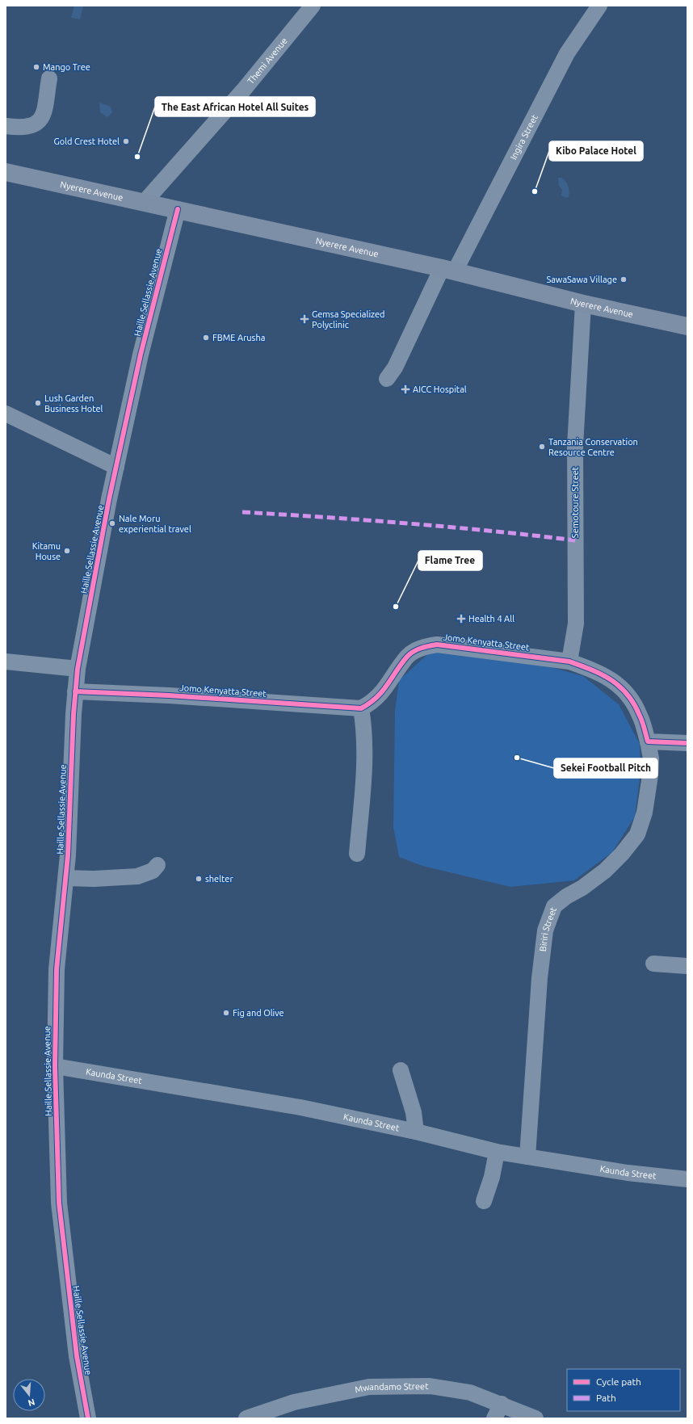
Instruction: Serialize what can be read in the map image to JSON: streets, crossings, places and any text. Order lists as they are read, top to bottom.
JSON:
{
  "streets": {
    "main road": ["Nyerere Avenue"],
    "street": [
      "Themi Avenue",
      "Ingira Street",
      "Haille Sellassie Avenue",
      "Semotoure Street",
      "Jomo Kenyatta Street",
      "Biriri Street",
      "Kaunda Street",
      "Mwandamo Street"
    ]
  },
  "crossings": [
    ["Themi Avenue", "Nyerere Avenue"],
    ["Ingira Street", "Nyerere Avenue"],
    ["Nyerere Avenue", "Haille Sellassie Avenue"],
    ["Nyerere Avenue", "Semotoure Street"],
    ["Haille Sellassie Avenue", "Jomo Kenyatta Street"],
    ["Haille Sellassie Avenue", "Kaunda Street"],
    ["Semotoure Street", "Jomo Kenyatta Street"],
    ["Jomo Kenyatta Street", "Biriri Street"],
    ["Biriri Street", "Kaunda Street"]
  ],
  "places": {
    "other": [
      "Mango Tree",
      "Gold Crest Hotel",
      "The East African Hotel All Suites",
      "Kibo Palace Hotel",
      "SawaSawa Village",
      "FBME Arusha",
      "Lush Garden Business Hotel",
      "Tanzania Conservation Resource Centre",
      "Nale Moru experiential travel",
      "Kitamu House",
      "Flame Tree",
      "Sekei Football Pitch",
      "shelter",
      "Fig and Olive"
    ],
    "health": ["Gemsa Specialized Polyclinic", "AICC Hospital", "Health 4 All"]
  },
  "legend": ["Cycle path", "Path"],
  "north": "bottom"
}
